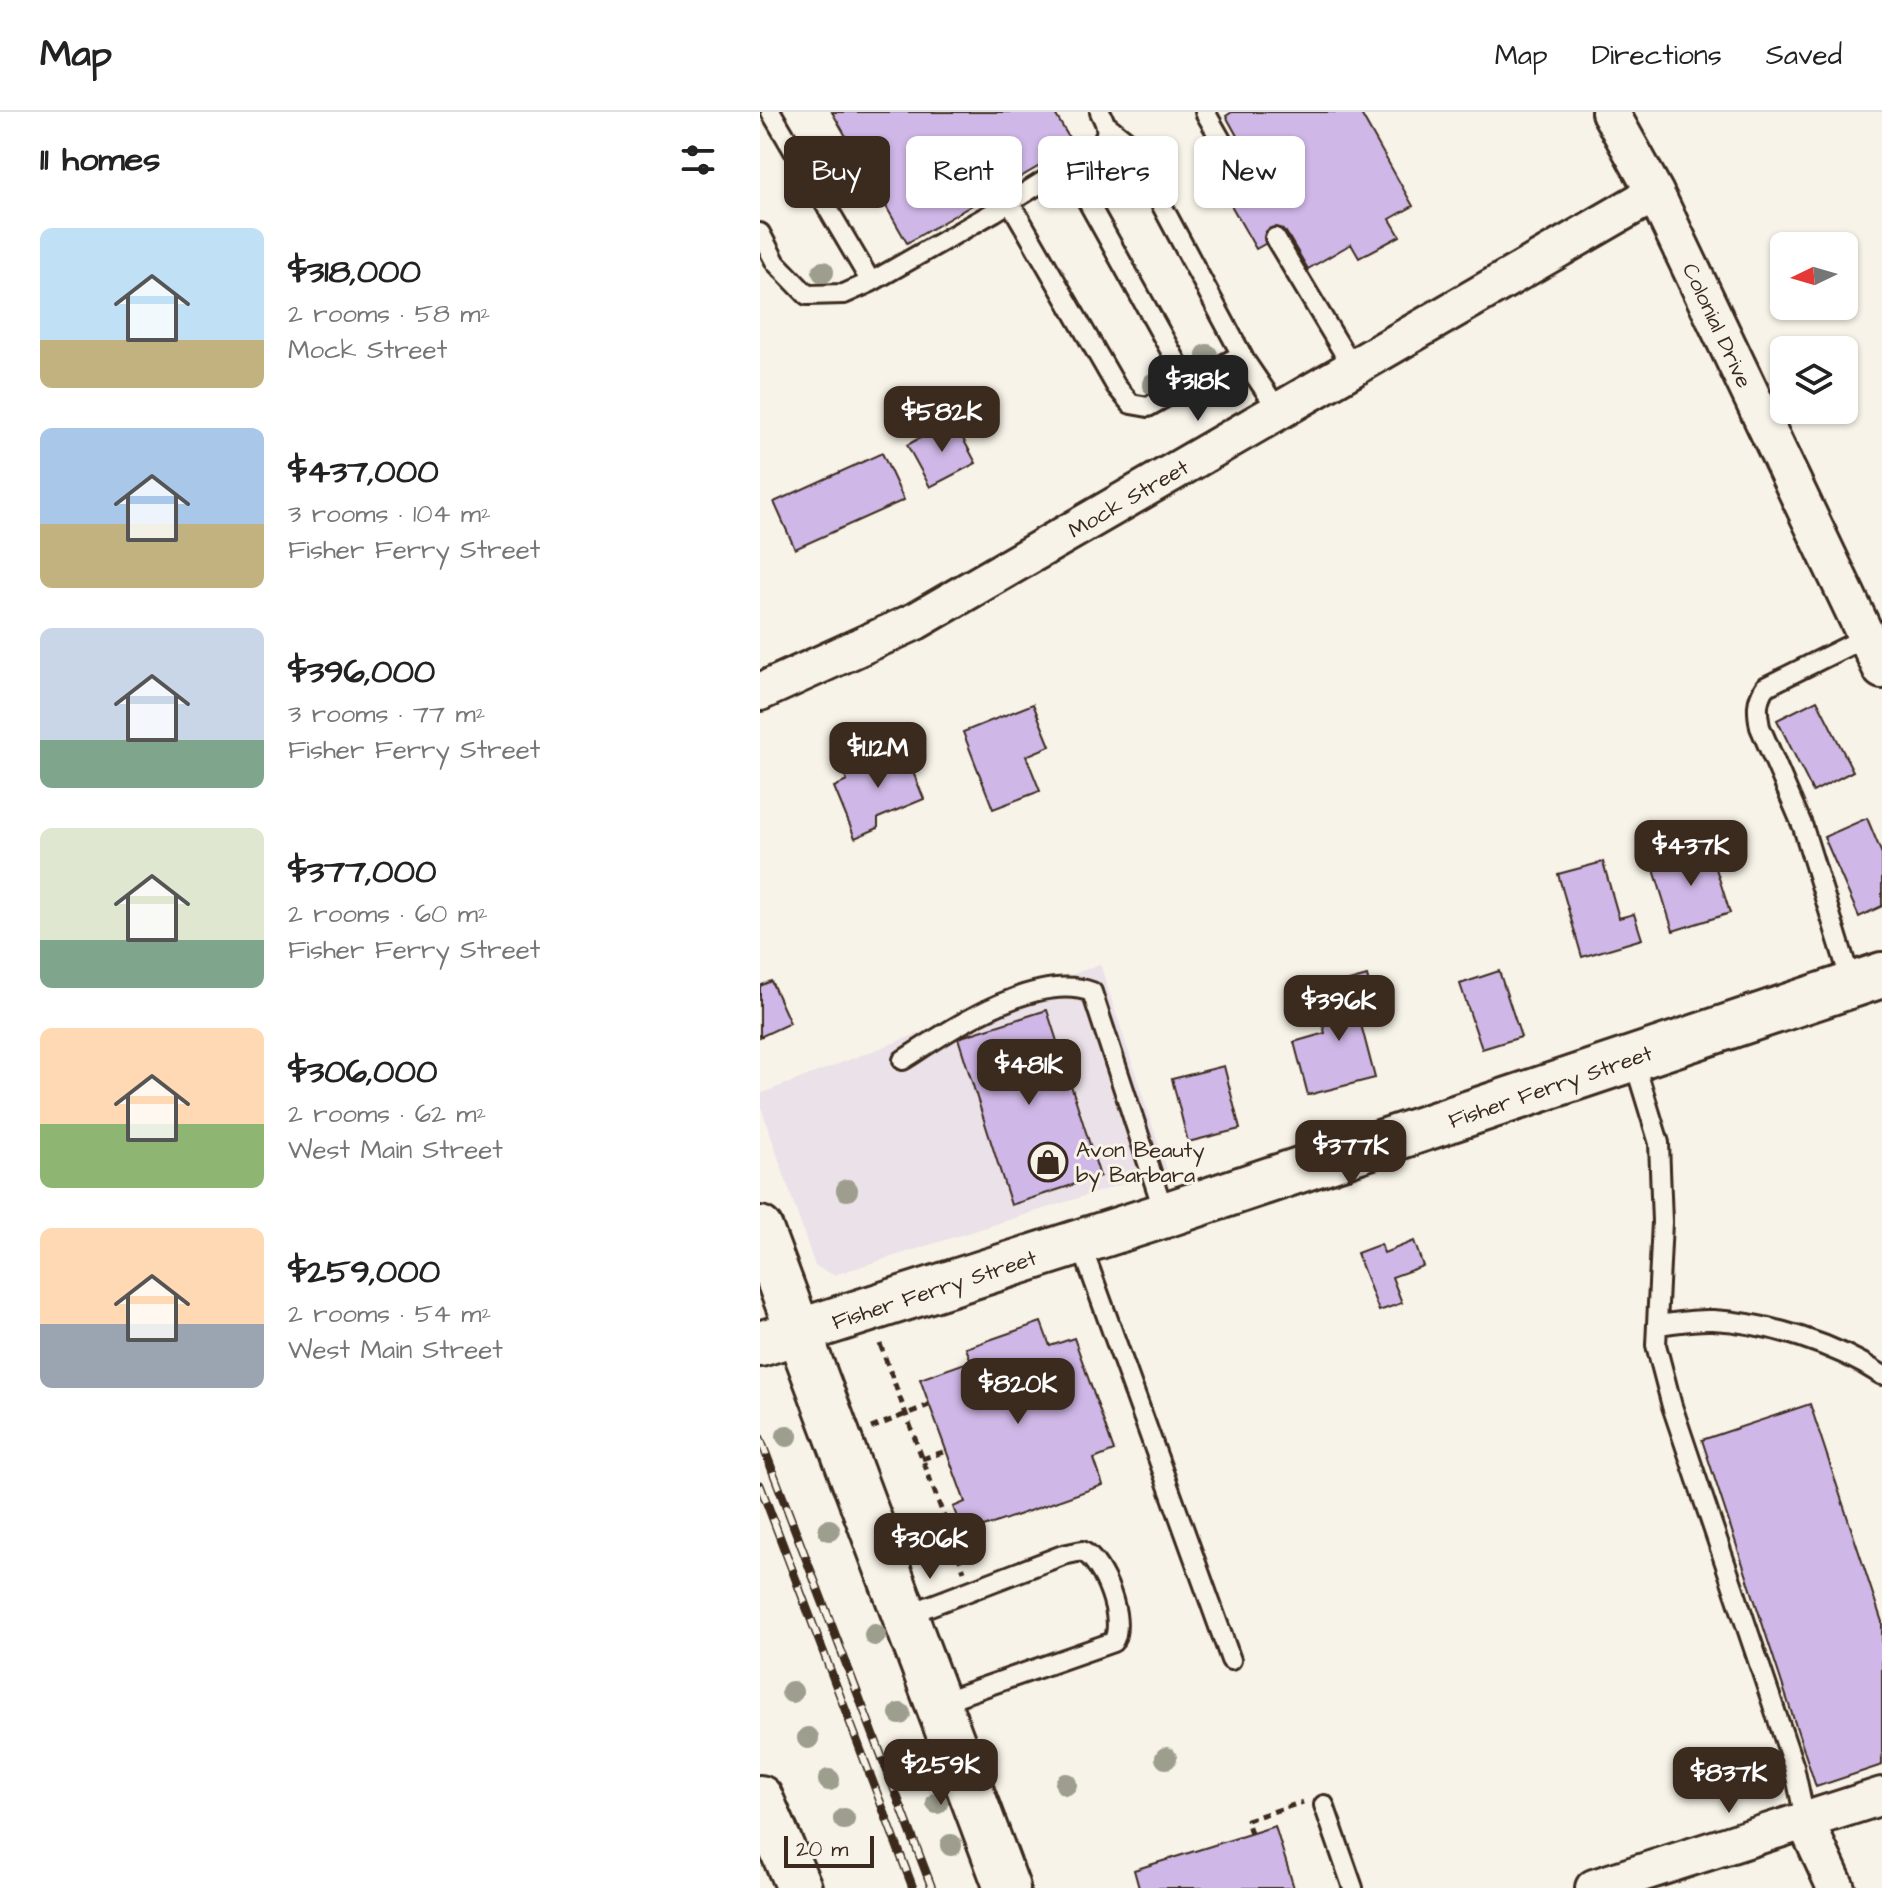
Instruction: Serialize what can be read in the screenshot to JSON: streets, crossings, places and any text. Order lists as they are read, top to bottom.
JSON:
{
  "streets": {
    "street": ["Colonial Drive", "Mock Street", "Fisher Ferry Street"]
  },
  "crossings": [
    ["Colonial Drive", "Mock Street"]
  ],
  "places": {
    "shop": ["Avon Beauty by Barbara"]
  },
  "scale_bar": "20 m",
  "north": "left",
  "page": {
    "header": "Map",
    "nav": ["Map", "Directions", "Saved"],
    "heading": "11 homes",
    "chip": [
      "Buy",
      "Rent",
      "Filters",
      "New"
    ],
    "list": [
      {
        "name": "$318,000",
        "note": "2 rooms · 58 m² · Mock Street"
      },
      {
        "name": "$437,000",
        "note": "3 rooms · 104 m² · Fisher Ferry Street"
      },
      {
        "name": "$396,000",
        "note": "3 rooms · 77 m² · Fisher Ferry Street"
      },
      {
        "name": "$377,000",
        "note": "2 rooms · 60 m² · Fisher Ferry Street"
      },
      {
        "name": "$306,000",
        "note": "2 rooms · 62 m² · West Main Street"
      },
      {
        "name": "$259,000",
        "note": "2 rooms · 54 m² · West Main Street"
      }
    ],
    "price": [
      "$318K",
      "$582K",
      "$1.12M",
      "$437K",
      "$396K",
      "$481K",
      "$377K",
      "$820K",
      "$306K",
      "$259K",
      "$837K"
    ],
    "scale": "20 m"
  }
}
